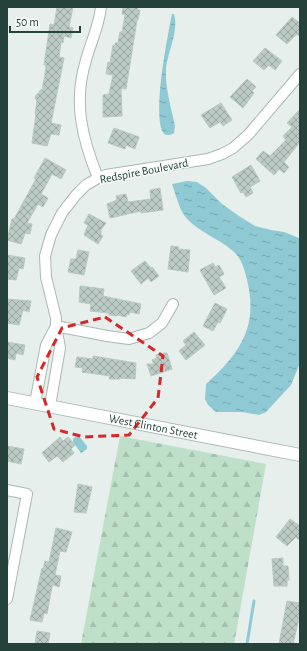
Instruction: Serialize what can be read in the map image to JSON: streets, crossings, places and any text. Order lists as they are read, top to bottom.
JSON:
{
  "streets": {
    "street": ["Redspire Boulevard", "West Clinton Street"]
  },
  "crossings": [
    ["Redspire Boulevard", "West Clinton Street"]
  ],
  "scale_bar": "50 m"
}
